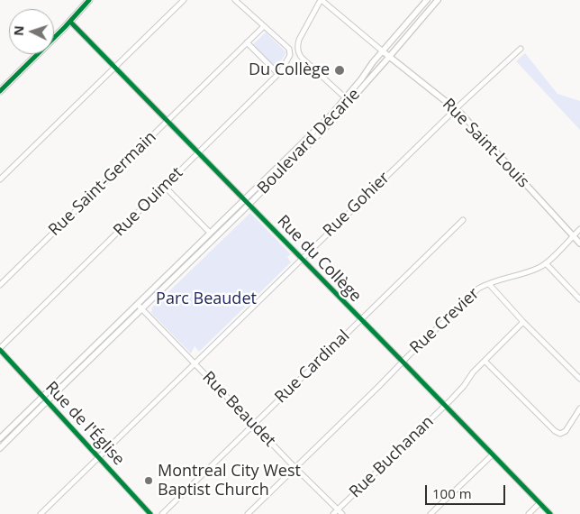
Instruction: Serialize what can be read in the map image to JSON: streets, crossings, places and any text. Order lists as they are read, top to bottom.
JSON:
{
  "streets": {
    "street": [
      "Boulevard Décarie",
      "Rue Saint-Louis",
      "Rue Saint-Germain",
      "Rue Ouimet",
      "Rue Gohier",
      "Rue du Collège",
      "Rue Crevier",
      "Rue Cardinal",
      "Rue Beaudet",
      "Rue de l'Église",
      "Rue Buchanan"
    ]
  },
  "crossings": [
    ["Boulevard Décarie", "Rue Saint-Louis"],
    ["Boulevard Décarie", "Rue du Collège"],
    ["Boulevard Décarie", "Rue Beaudet"],
    ["Boulevard Décarie", "Rue de l'Église"],
    ["Rue Saint-Louis", "Rue Gohier"],
    ["Rue Saint-Louis", "Rue Crevier"],
    ["Rue Saint-Germain", "Rue Ouimet"],
    ["Rue Saint-Germain", "Rue du Collège"],
    ["Rue Ouimet", "Rue du Collège"],
    ["Rue Ouimet", "Rue de l'Église"],
    ["Rue Gohier", "Rue du Collège"],
    ["Rue Gohier", "Rue Beaudet"],
    ["Rue Gohier", "Rue de l'Église"],
    ["Rue du Collège", "Rue Crevier"],
    ["Rue du Collège", "Rue Cardinal"],
    ["Rue du Collège", "Rue Buchanan"],
    ["Rue Crevier", "Rue Beaudet"],
    ["Rue Cardinal", "Rue Beaudet"],
    ["Rue Beaudet", "Rue Buchanan"]
  ],
  "parks": ["Parc Beaudet"],
  "places": ["Du Collège", "Montreal City West Baptist Church"],
  "scale_bar": "100 m",
  "north": "left"
}
